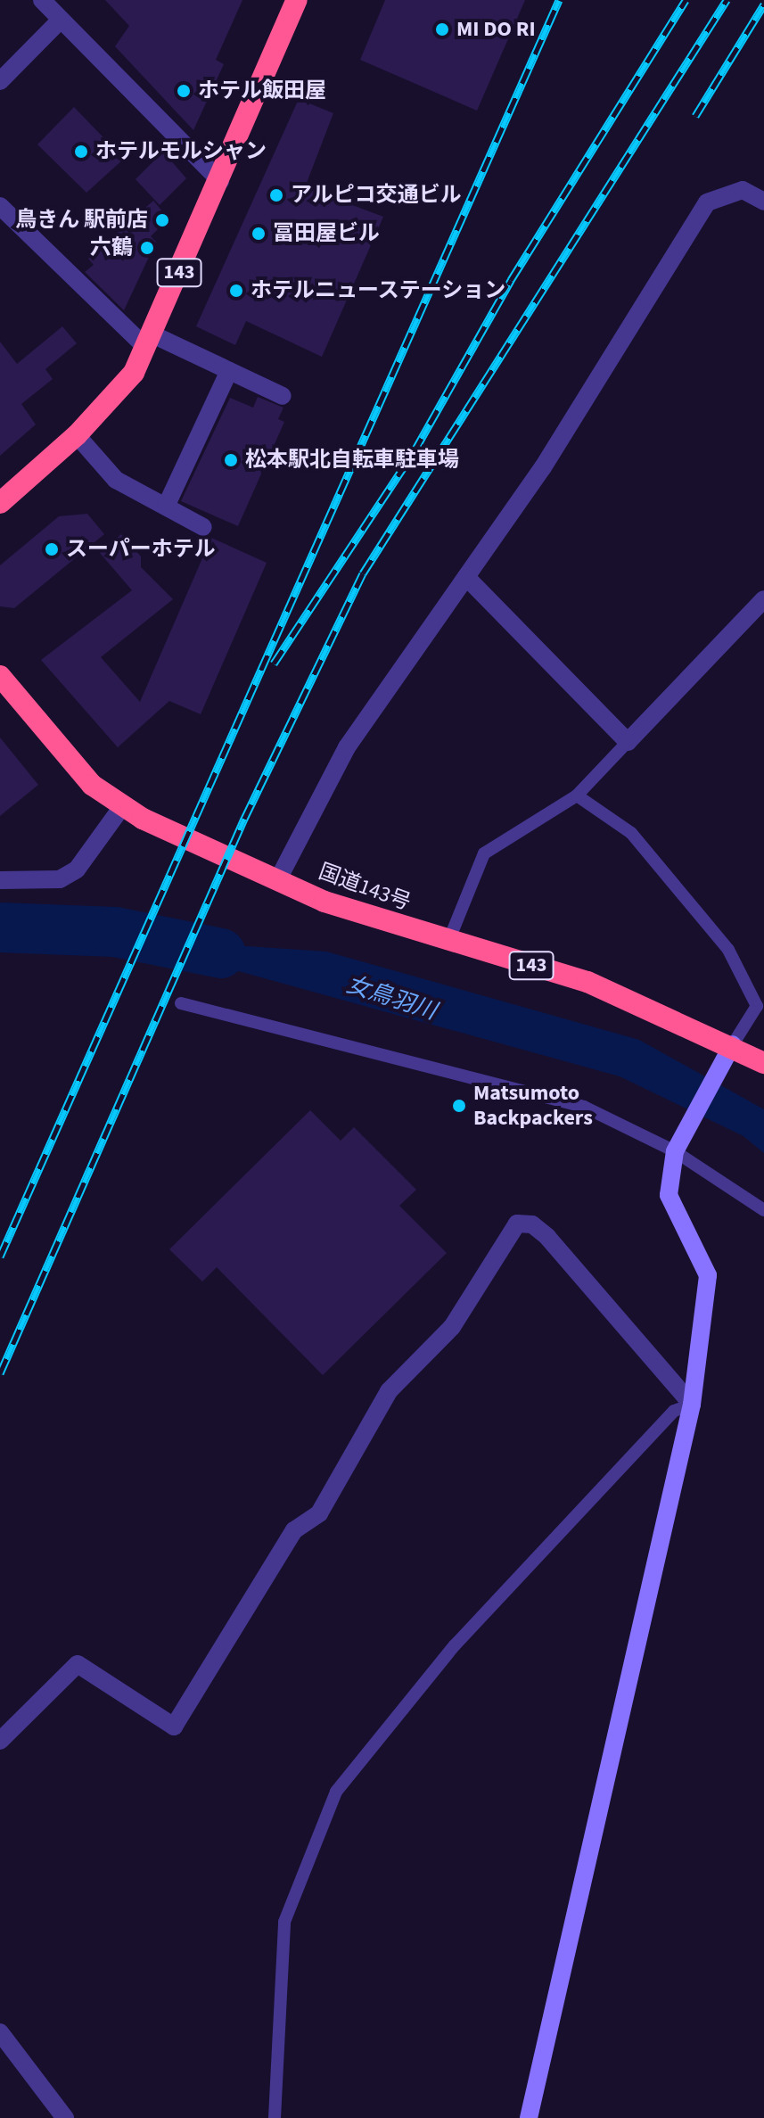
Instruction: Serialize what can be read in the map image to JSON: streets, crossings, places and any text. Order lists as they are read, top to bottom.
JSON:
{
  "streets": {
    "highway": ["143", "国道143号"]
  },
  "water": ["女鳥羽川"],
  "places": [
    "MI DO RI",
    "ホテル飯田屋",
    "ホテルモルシャン",
    "アルピコ交通ビル",
    "鳥きん 駅前店",
    "冨田屋ビル",
    "六鶴",
    "ホテルニューステーション",
    "松本駅北自転車駐車場",
    "スーパーホテル",
    "Matsumoto Backpackers"
  ]
}
